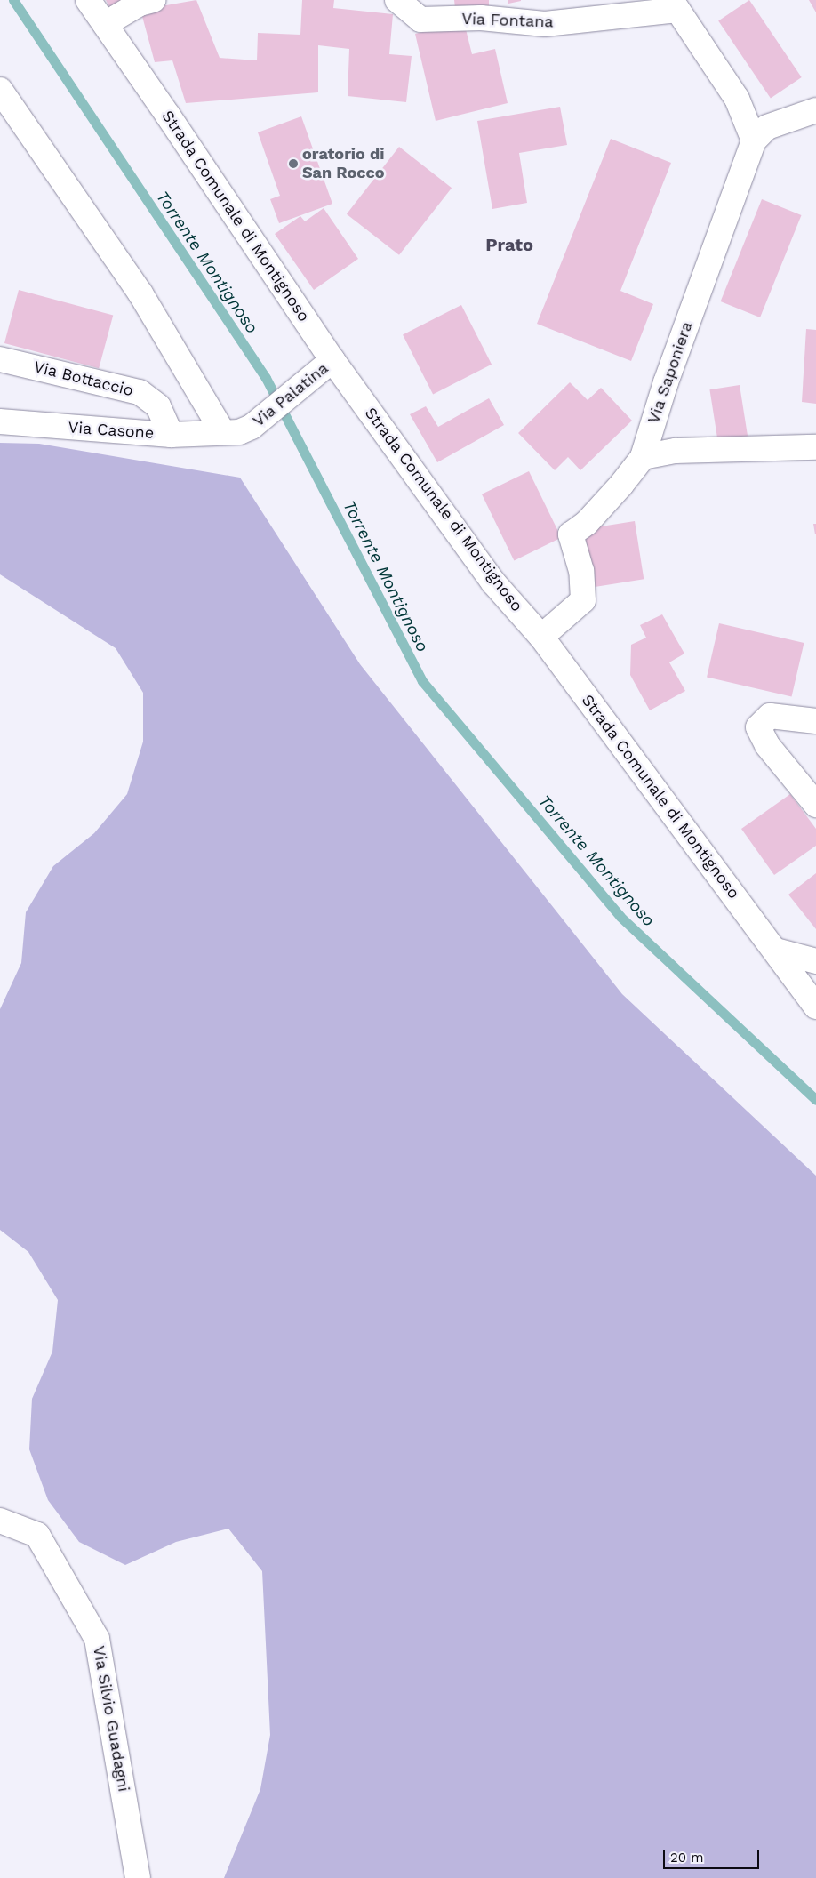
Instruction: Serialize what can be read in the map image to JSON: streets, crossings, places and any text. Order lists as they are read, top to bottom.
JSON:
{
  "streets": {
    "street": [
      "Via Fontana",
      "Strada Comunale di Montignoso",
      "Via Saponiera",
      "Via Bottaccio",
      "Via Palatina",
      "Via Casone",
      "Via Silvio Guadagni"
    ]
  },
  "crossings": [
    ["Strada Comunale di Montignoso", "Via Saponiera"],
    ["Strada Comunale di Montignoso", "Via Palatina"],
    ["Via Bottaccio", "Via Casone"],
    ["Via Palatina", "Via Casone"]
  ],
  "districts": ["Prato"],
  "water": ["Torrente Montignoso"],
  "places": ["oratorio di San Rocco"],
  "scale_bar": "20 m"
}
